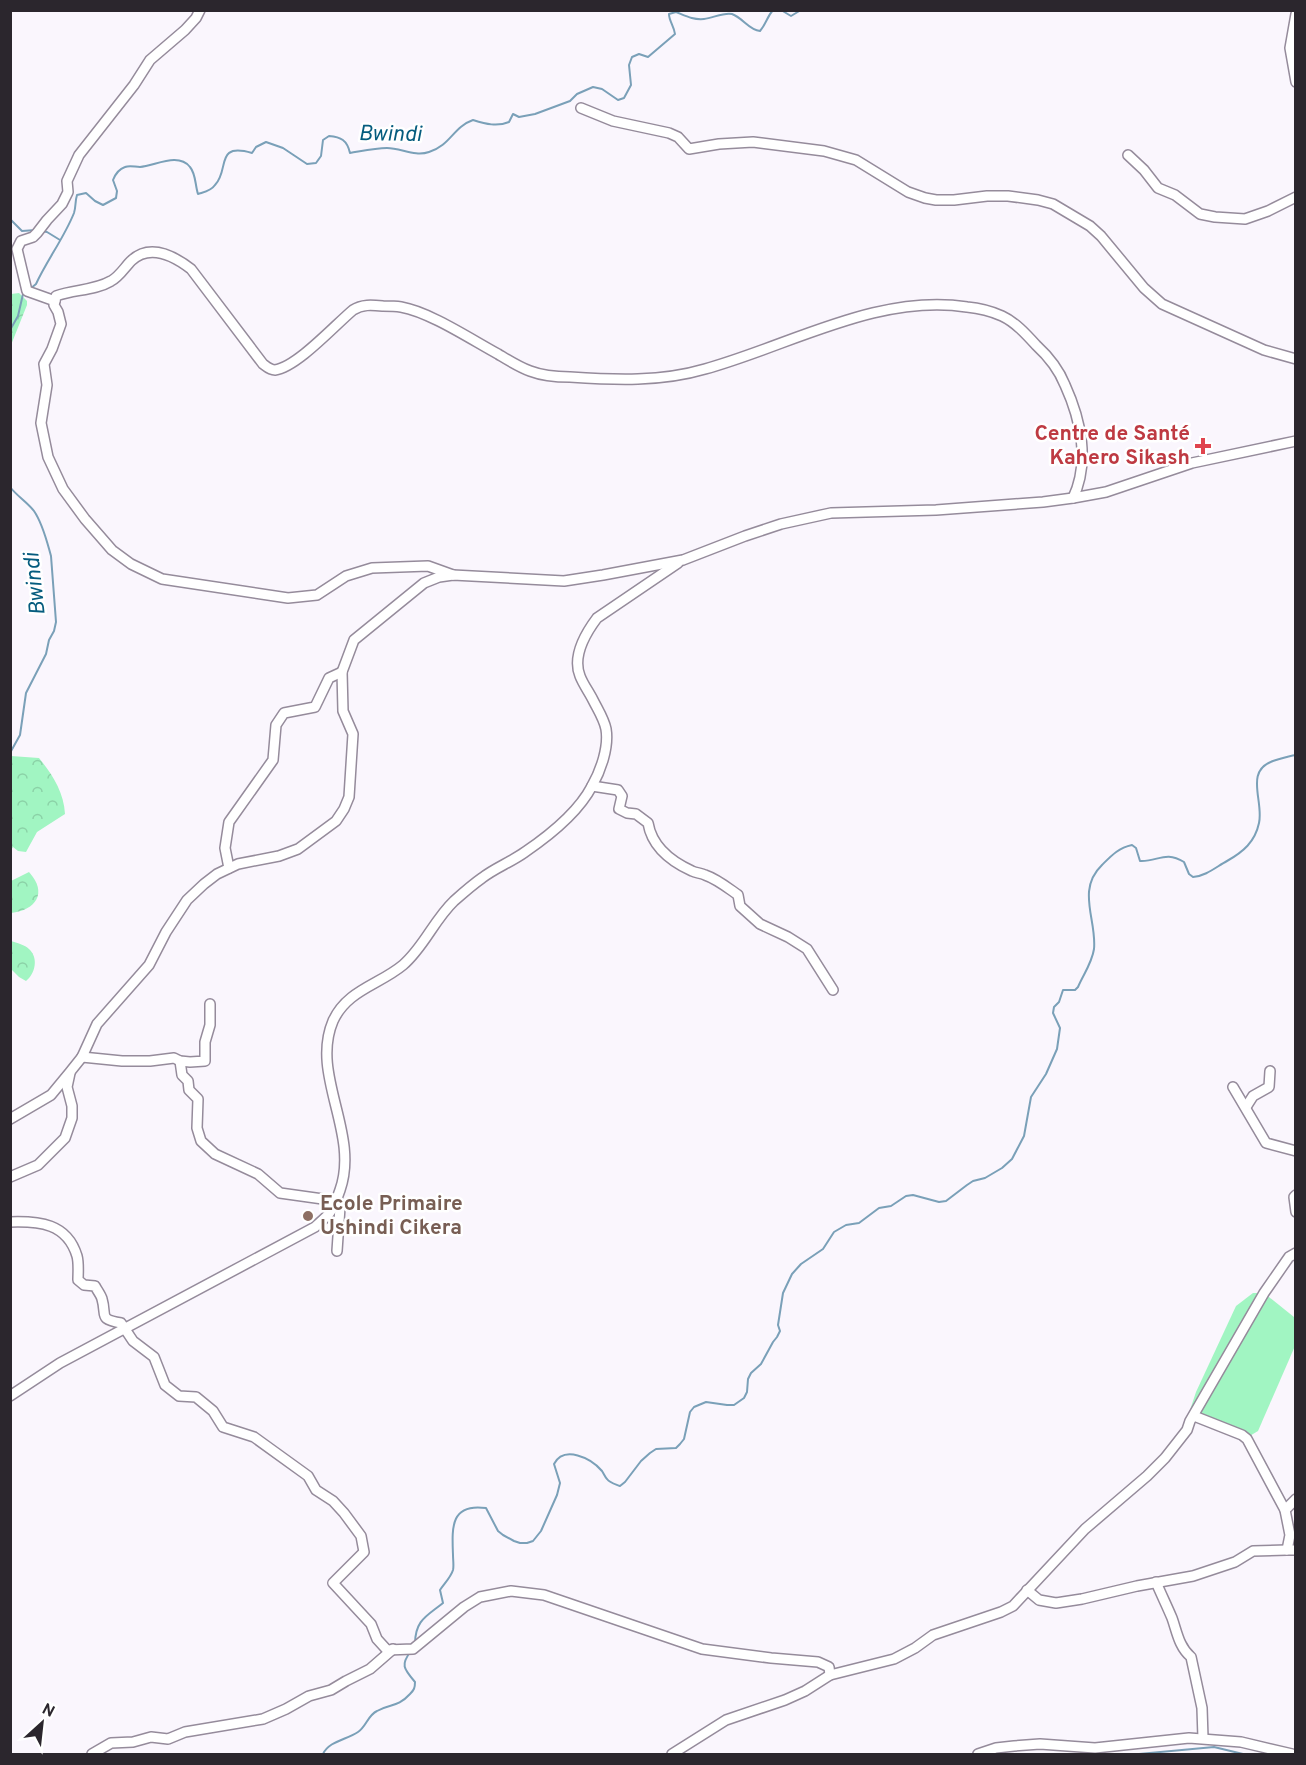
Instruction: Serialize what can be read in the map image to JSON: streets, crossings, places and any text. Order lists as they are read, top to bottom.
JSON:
{
  "water": ["Bwindi"],
  "places": {
    "health": ["Centre de Santé Kahero Sikash"],
    "other": ["Ecole Primaire Ushindi Cikera"]
  },
  "north": "top right"
}
